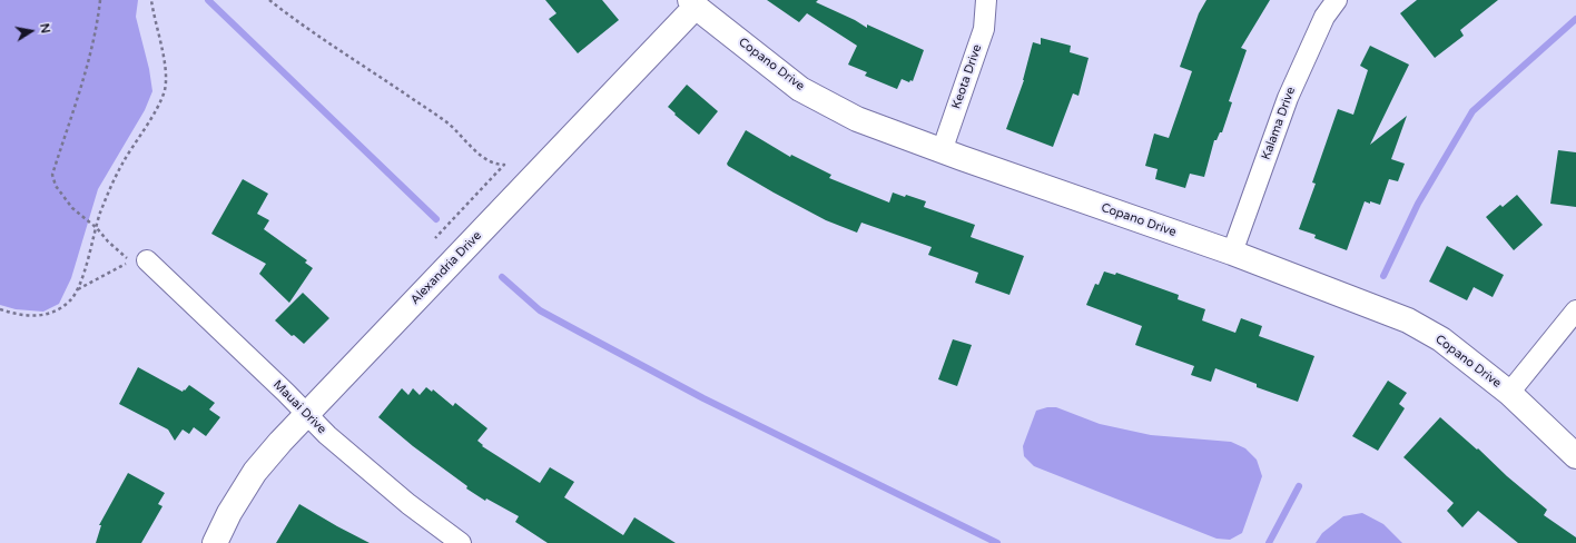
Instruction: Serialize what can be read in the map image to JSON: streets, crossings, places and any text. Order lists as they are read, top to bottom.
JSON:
{
  "streets": {
    "street": [
      "Copano Drive",
      "Keota Drive",
      "Kalama Drive",
      "Alexandria Drive",
      "Mauai Drive"
    ]
  },
  "crossings": [
    ["Copano Drive", "Keota Drive"],
    ["Copano Drive", "Kalama Drive"],
    ["Copano Drive", "Alexandria Drive"],
    ["Alexandria Drive", "Mauai Drive"]
  ],
  "north": "right"
}
